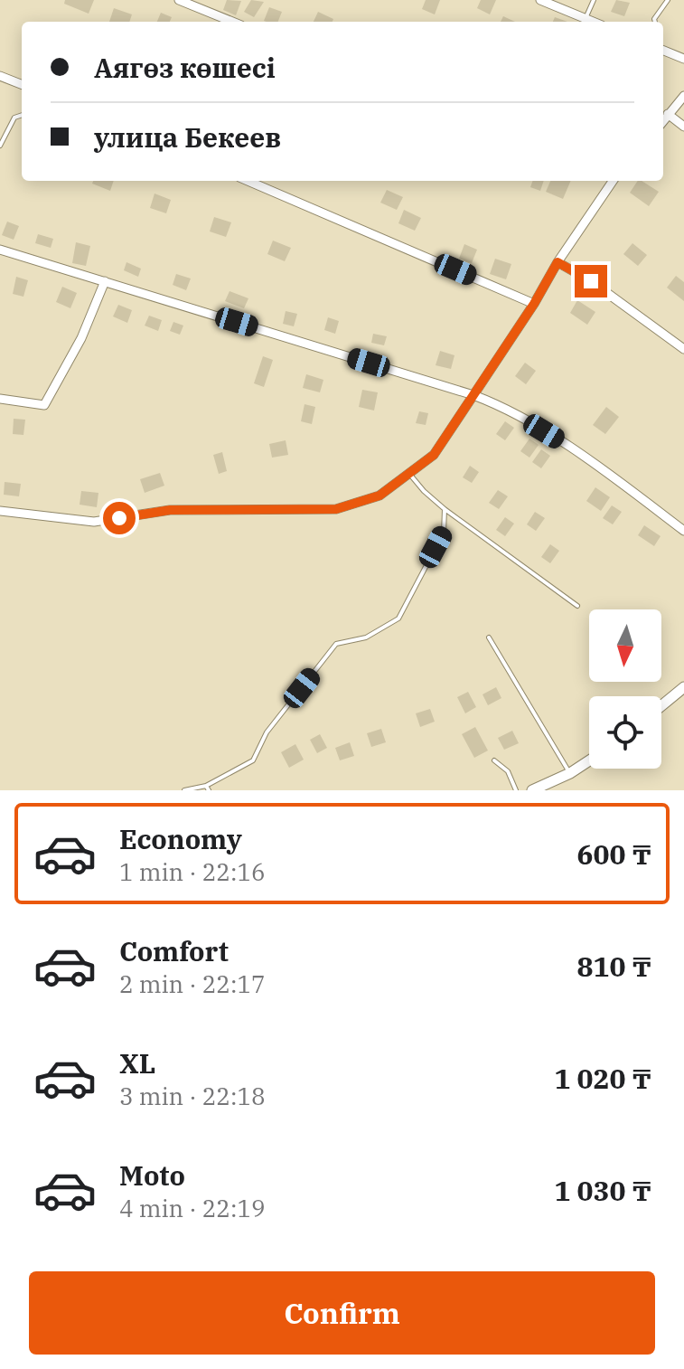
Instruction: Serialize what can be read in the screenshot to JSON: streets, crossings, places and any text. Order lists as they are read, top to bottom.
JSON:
{
  "north": "bottom",
  "page": {
    "banner": ["Аягөз көшесі", "улица Бекеев"],
    "list": [
      {
        "name": "Economy",
        "note": "1 min · 22:16",
        "value": "600 ₸"
      },
      {
        "name": "Comfort",
        "note": "2 min · 22:17",
        "value": "810 ₸"
      },
      {
        "name": "XL",
        "note": "3 min · 22:18",
        "value": "1 020 ₸"
      },
      {
        "name": "Moto",
        "note": "4 min · 22:19",
        "value": "1 030 ₸"
      }
    ],
    "buttons": "Confirm"
  }
}
